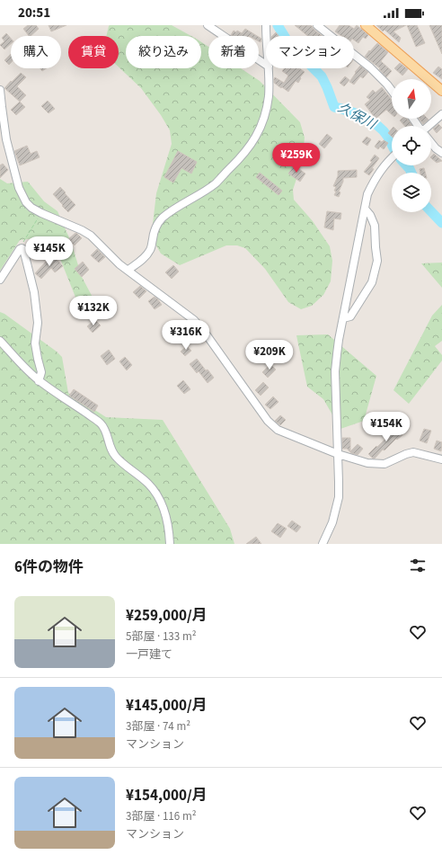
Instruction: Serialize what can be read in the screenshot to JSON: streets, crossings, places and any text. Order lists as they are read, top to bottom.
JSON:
{
  "water": ["久保川"],
  "north": "top",
  "page": {
    "status": "20:51",
    "chip": [
      "購入",
      "賃貸",
      "絞り込み",
      "新着",
      "マンション"
    ],
    "price": [
      "¥259K",
      "¥145K",
      "¥132K",
      "¥316K",
      "¥209K",
      "¥154K"
    ],
    "heading": "6件の物件",
    "list": [
      {
        "name": "¥259,000/月",
        "note": "5部屋 · 133 m² · 一戸建て"
      },
      {
        "name": "¥145,000/月",
        "note": "3部屋 · 74 m² · マンション"
      },
      {
        "name": "¥154,000/月",
        "note": "3部屋 · 116 m² · マンション"
      }
    ]
  }
}
